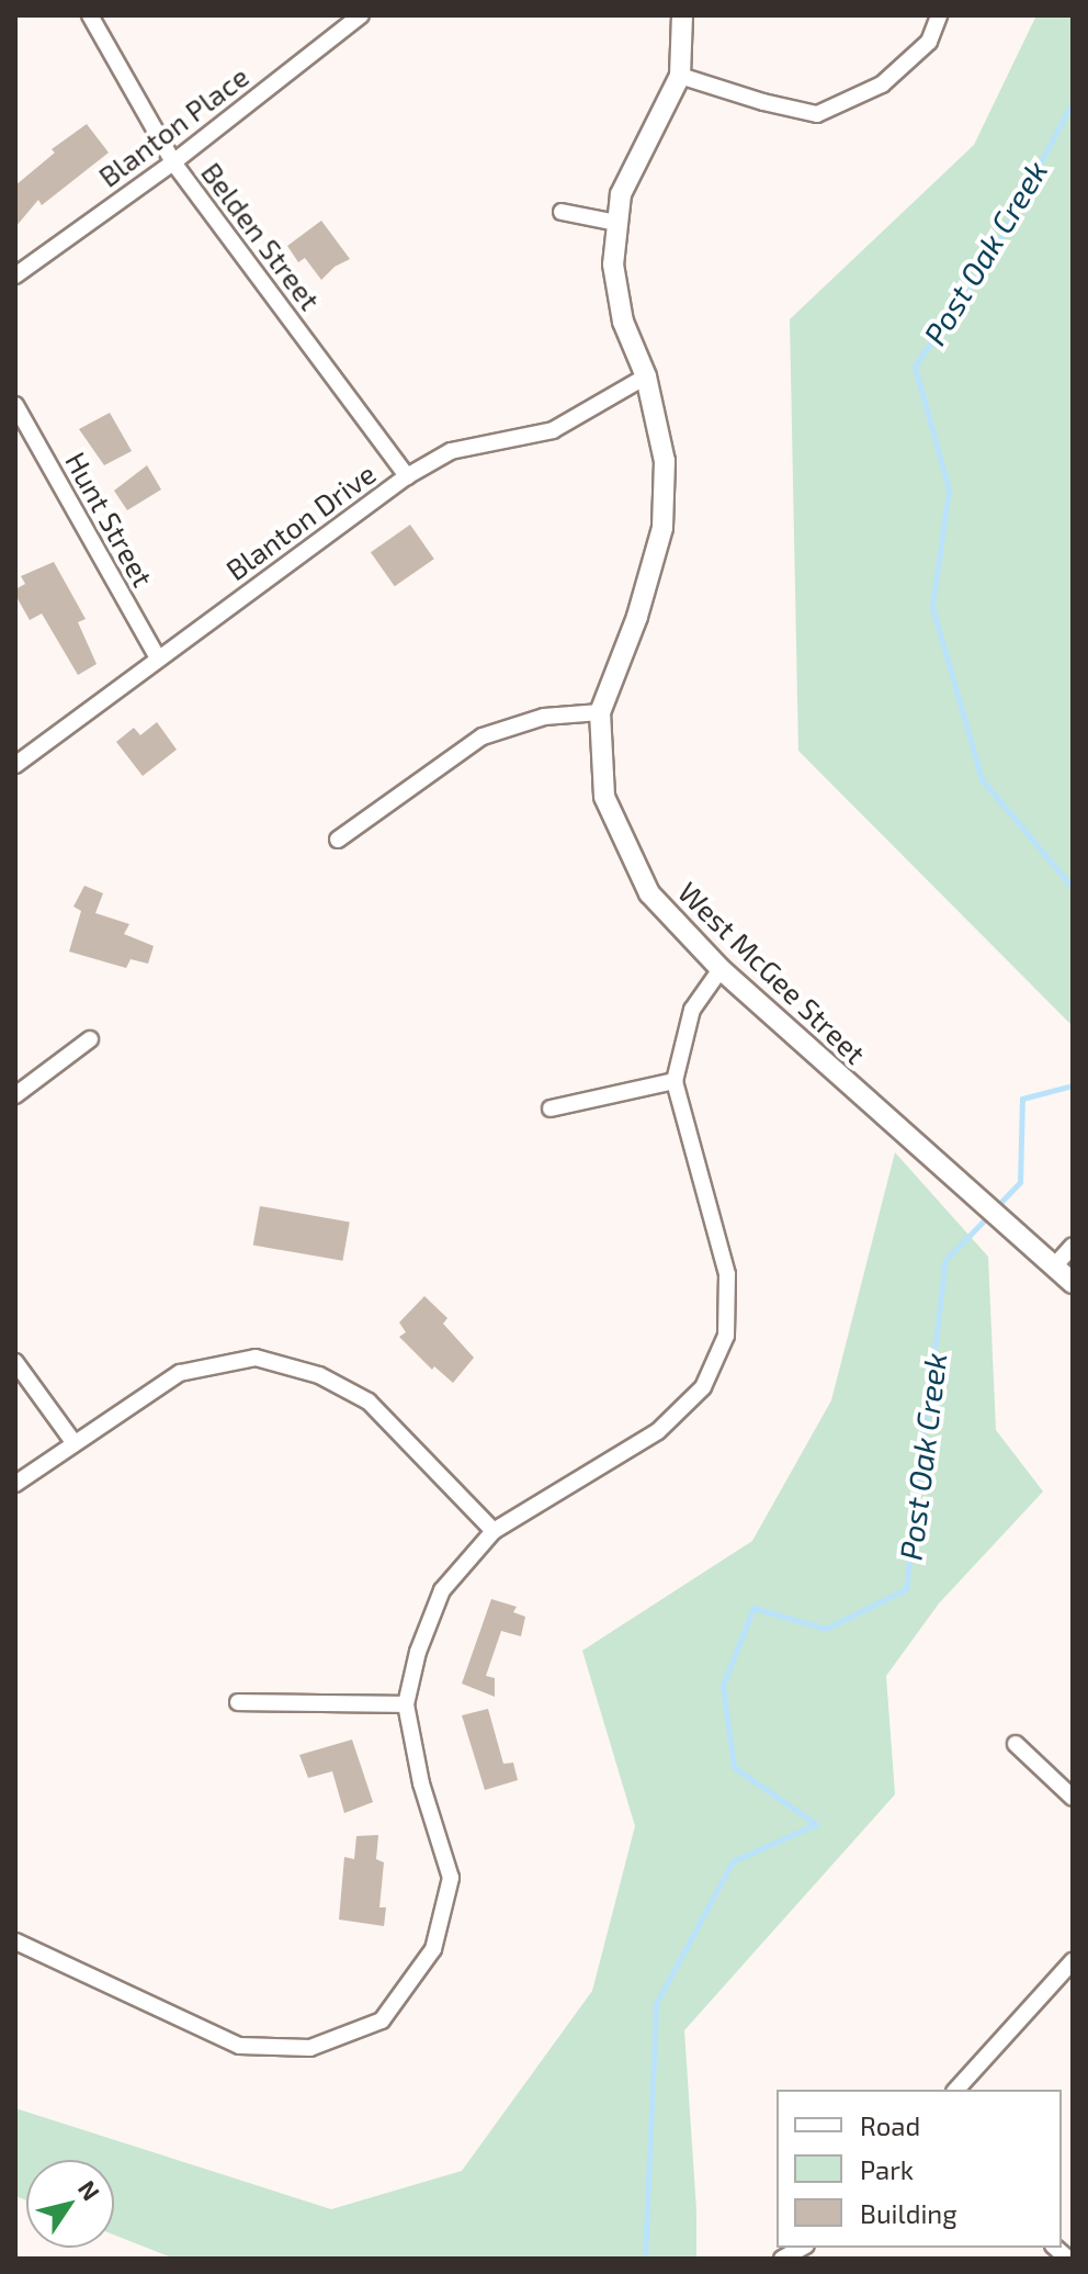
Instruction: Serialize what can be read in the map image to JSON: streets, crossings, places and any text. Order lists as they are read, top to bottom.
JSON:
{
  "streets": {
    "street": [
      "Blanton Place",
      "Belden Street",
      "Hunt Street",
      "Blanton Drive",
      "West McGee Street"
    ]
  },
  "crossings": [
    ["Blanton Place", "Belden Street"],
    ["Belden Street", "Blanton Drive"],
    ["Hunt Street", "Blanton Drive"],
    ["Blanton Drive", "West McGee Street"]
  ],
  "water": ["Post Oak Creek"],
  "legend": ["Road", "Park", "Building"],
  "north": "top right"
}
